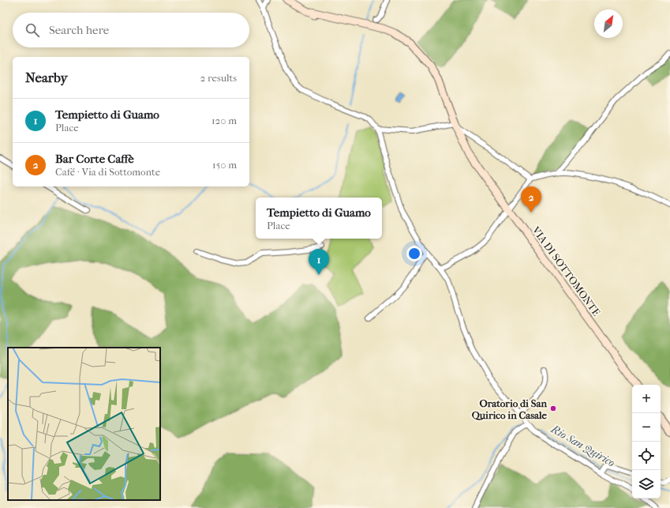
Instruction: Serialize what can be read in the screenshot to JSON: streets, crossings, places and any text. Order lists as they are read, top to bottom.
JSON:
{
  "streets": {
    "main road": ["VIA DI SOTTOMONTE"]
  },
  "water": ["Rio San Quirico"],
  "places": ["Oratorio di San Quirico in Casale"],
  "north": "top right",
  "page": {
    "search": "Search here",
    "heading": ["Nearby", "2 results"],
    "list": [
      {
        "mark": "1",
        "name": "Tempietto di Guamo",
        "note": "Place",
        "value": "120 m"
      },
      {
        "mark": "2",
        "name": "Bar Corte Caffè",
        "note": "Café · Via di Sottomonte",
        "value": "150 m"
      }
    ],
    "pins": ["2", "1"],
    "popup": ["Tempietto di Guamo", "Place"],
    "map_buttons": ["+", "−"]
  }
}
